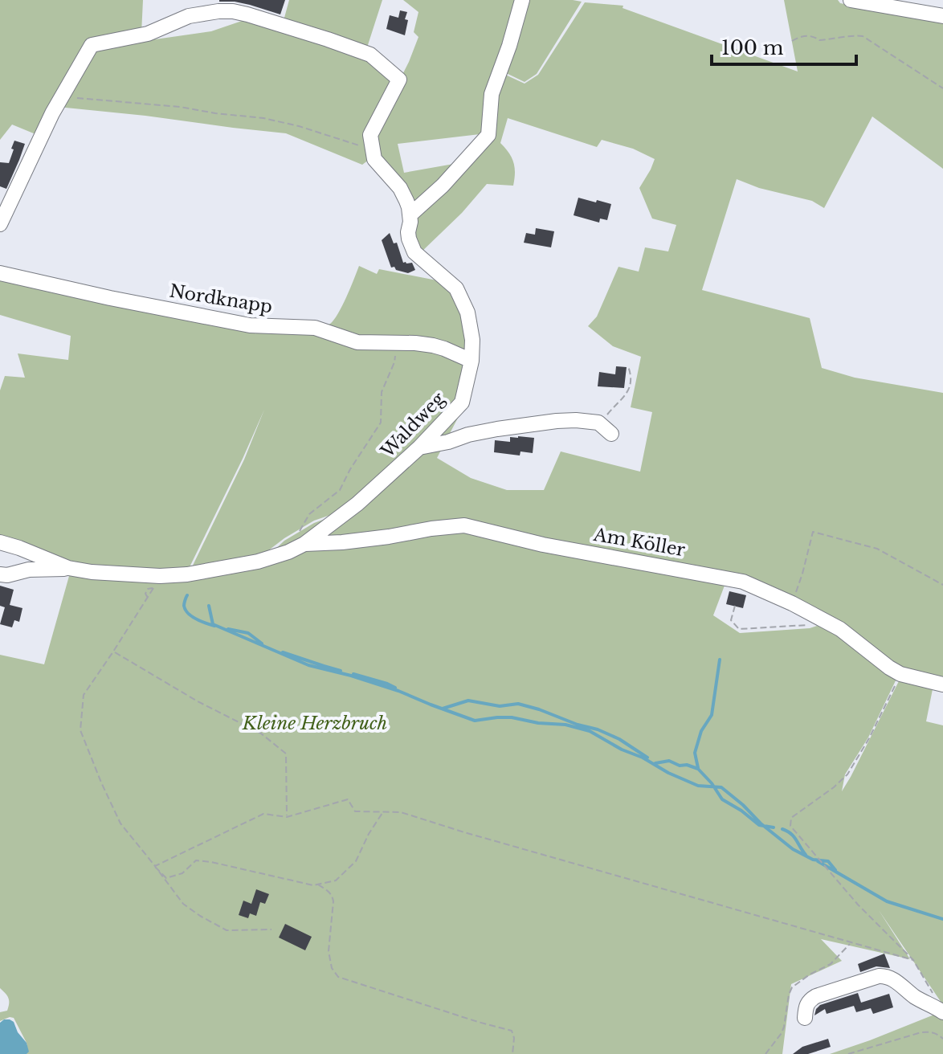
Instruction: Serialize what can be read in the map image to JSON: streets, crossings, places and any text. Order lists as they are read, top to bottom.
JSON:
{
  "streets": {
    "street": ["Nordknapp", "Waldweg", "Am Köller"]
  },
  "crossings": [
    ["Nordknapp", "Waldweg"],
    ["Waldweg", "Am Köller"]
  ],
  "parks": ["Kleine Herzbruch"],
  "scale_bar": "100 m"
}
